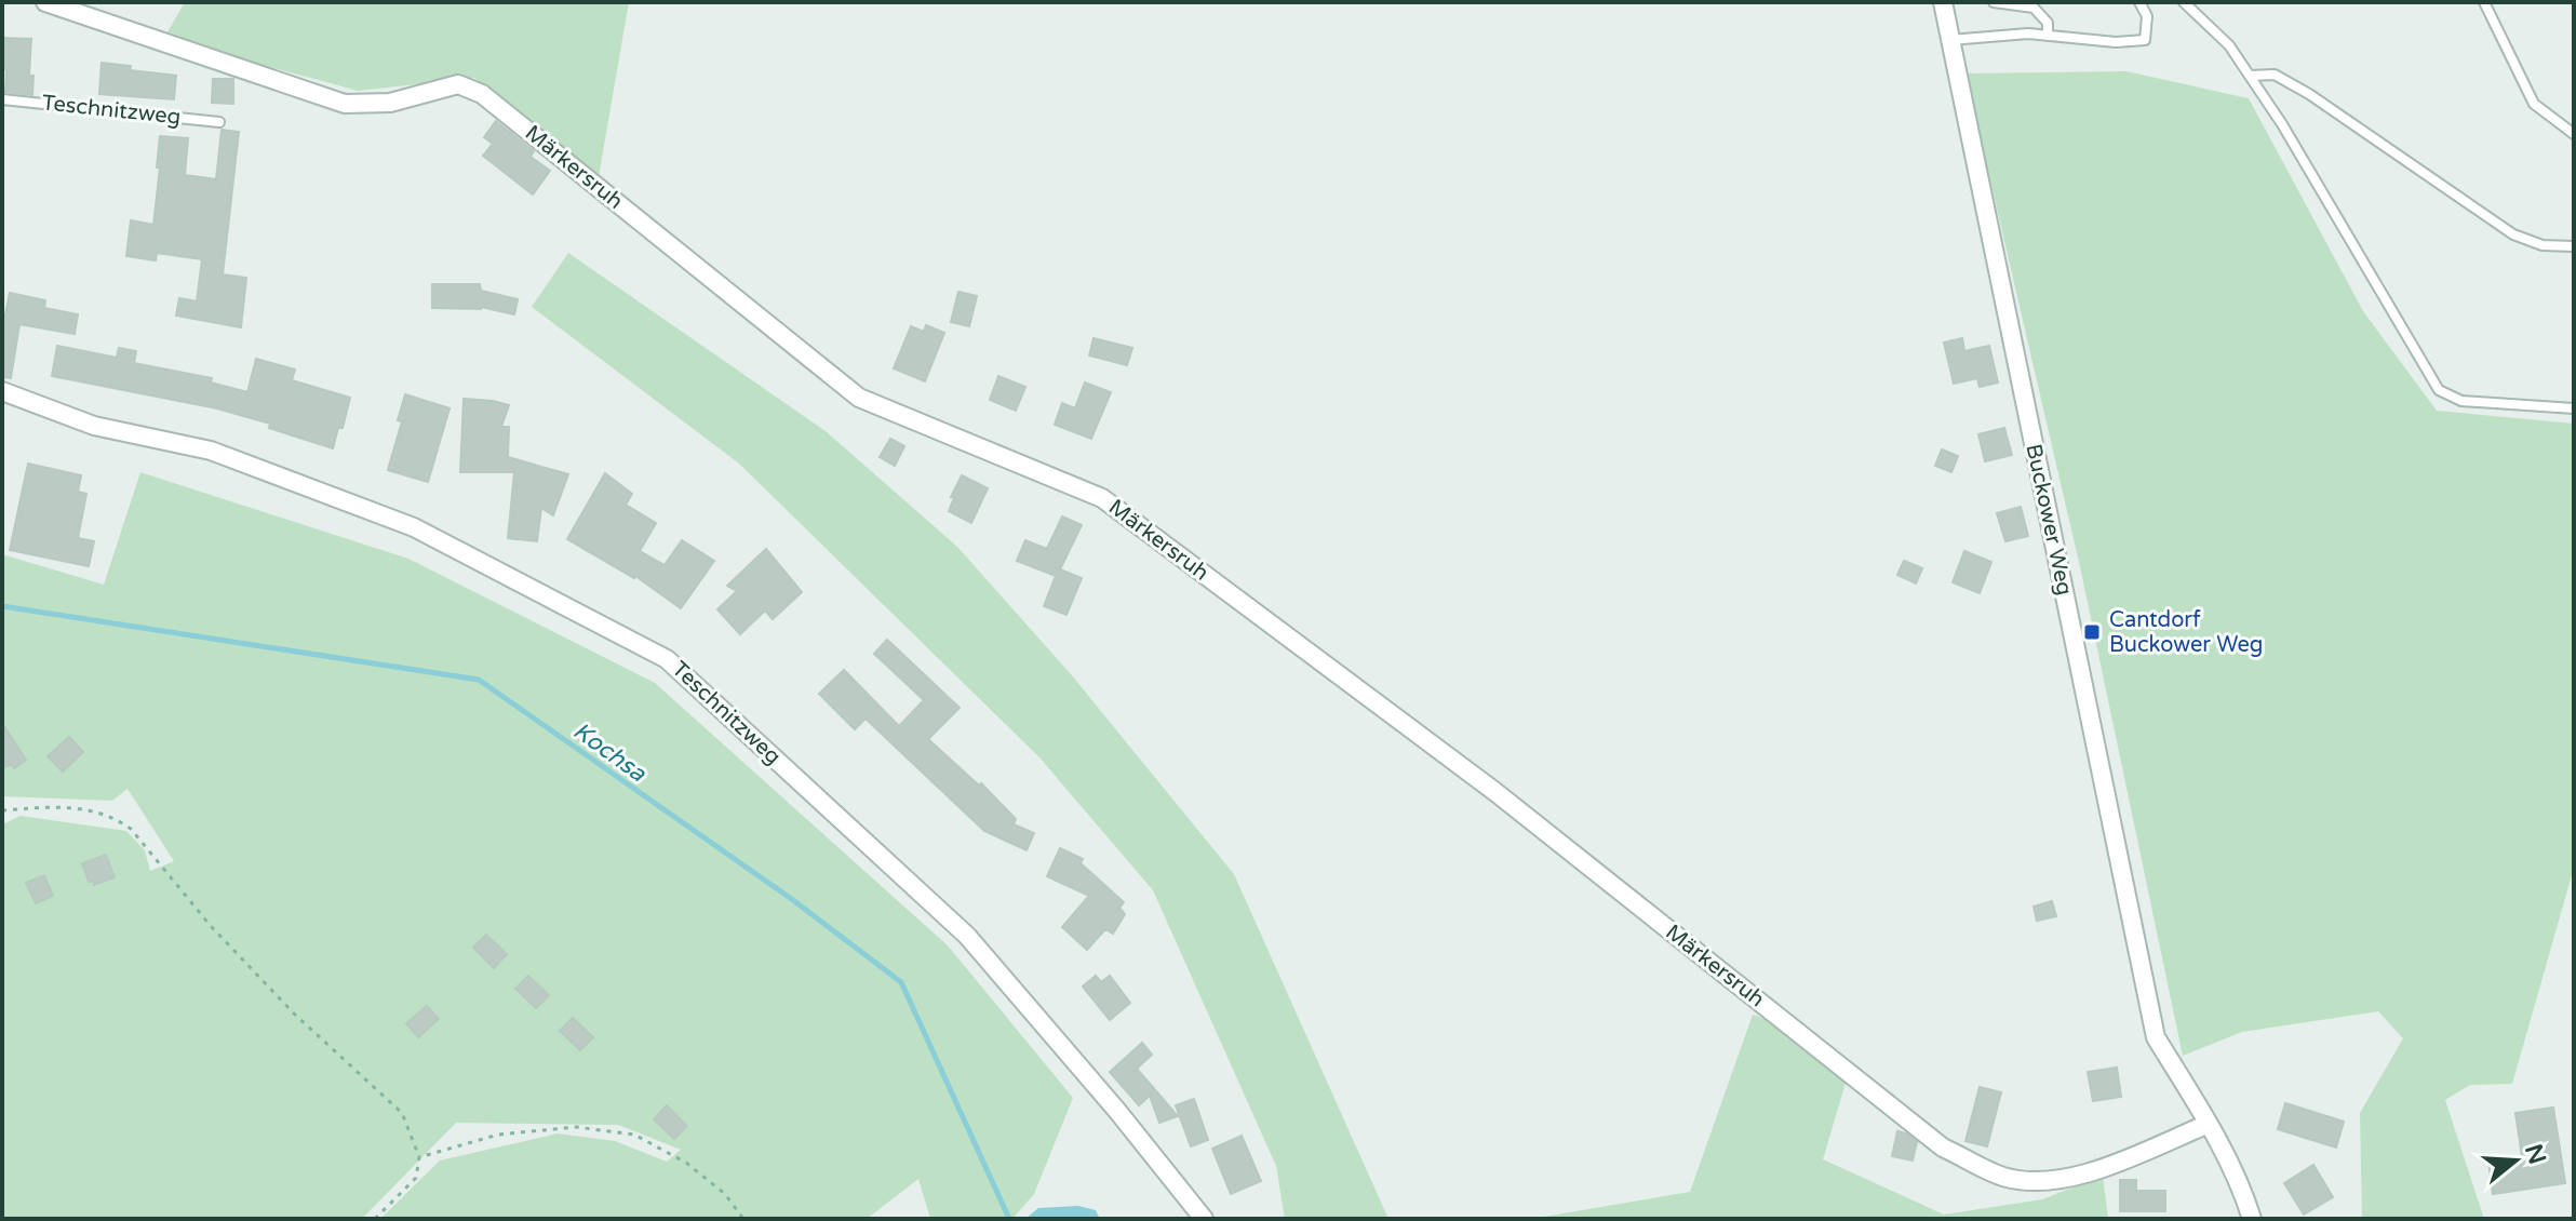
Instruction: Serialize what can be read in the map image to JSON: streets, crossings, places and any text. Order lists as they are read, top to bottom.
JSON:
{
  "streets": {
    "street": ["Teschnitzweg", "Märkersruh", "Buckower Weg"]
  },
  "crossings": [
    ["Märkersruh", "Buckower Weg"]
  ],
  "water": ["Kochsa"],
  "places": {
    "transit": ["Cantdorf Buckower Weg"]
  },
  "north": "right"
}
